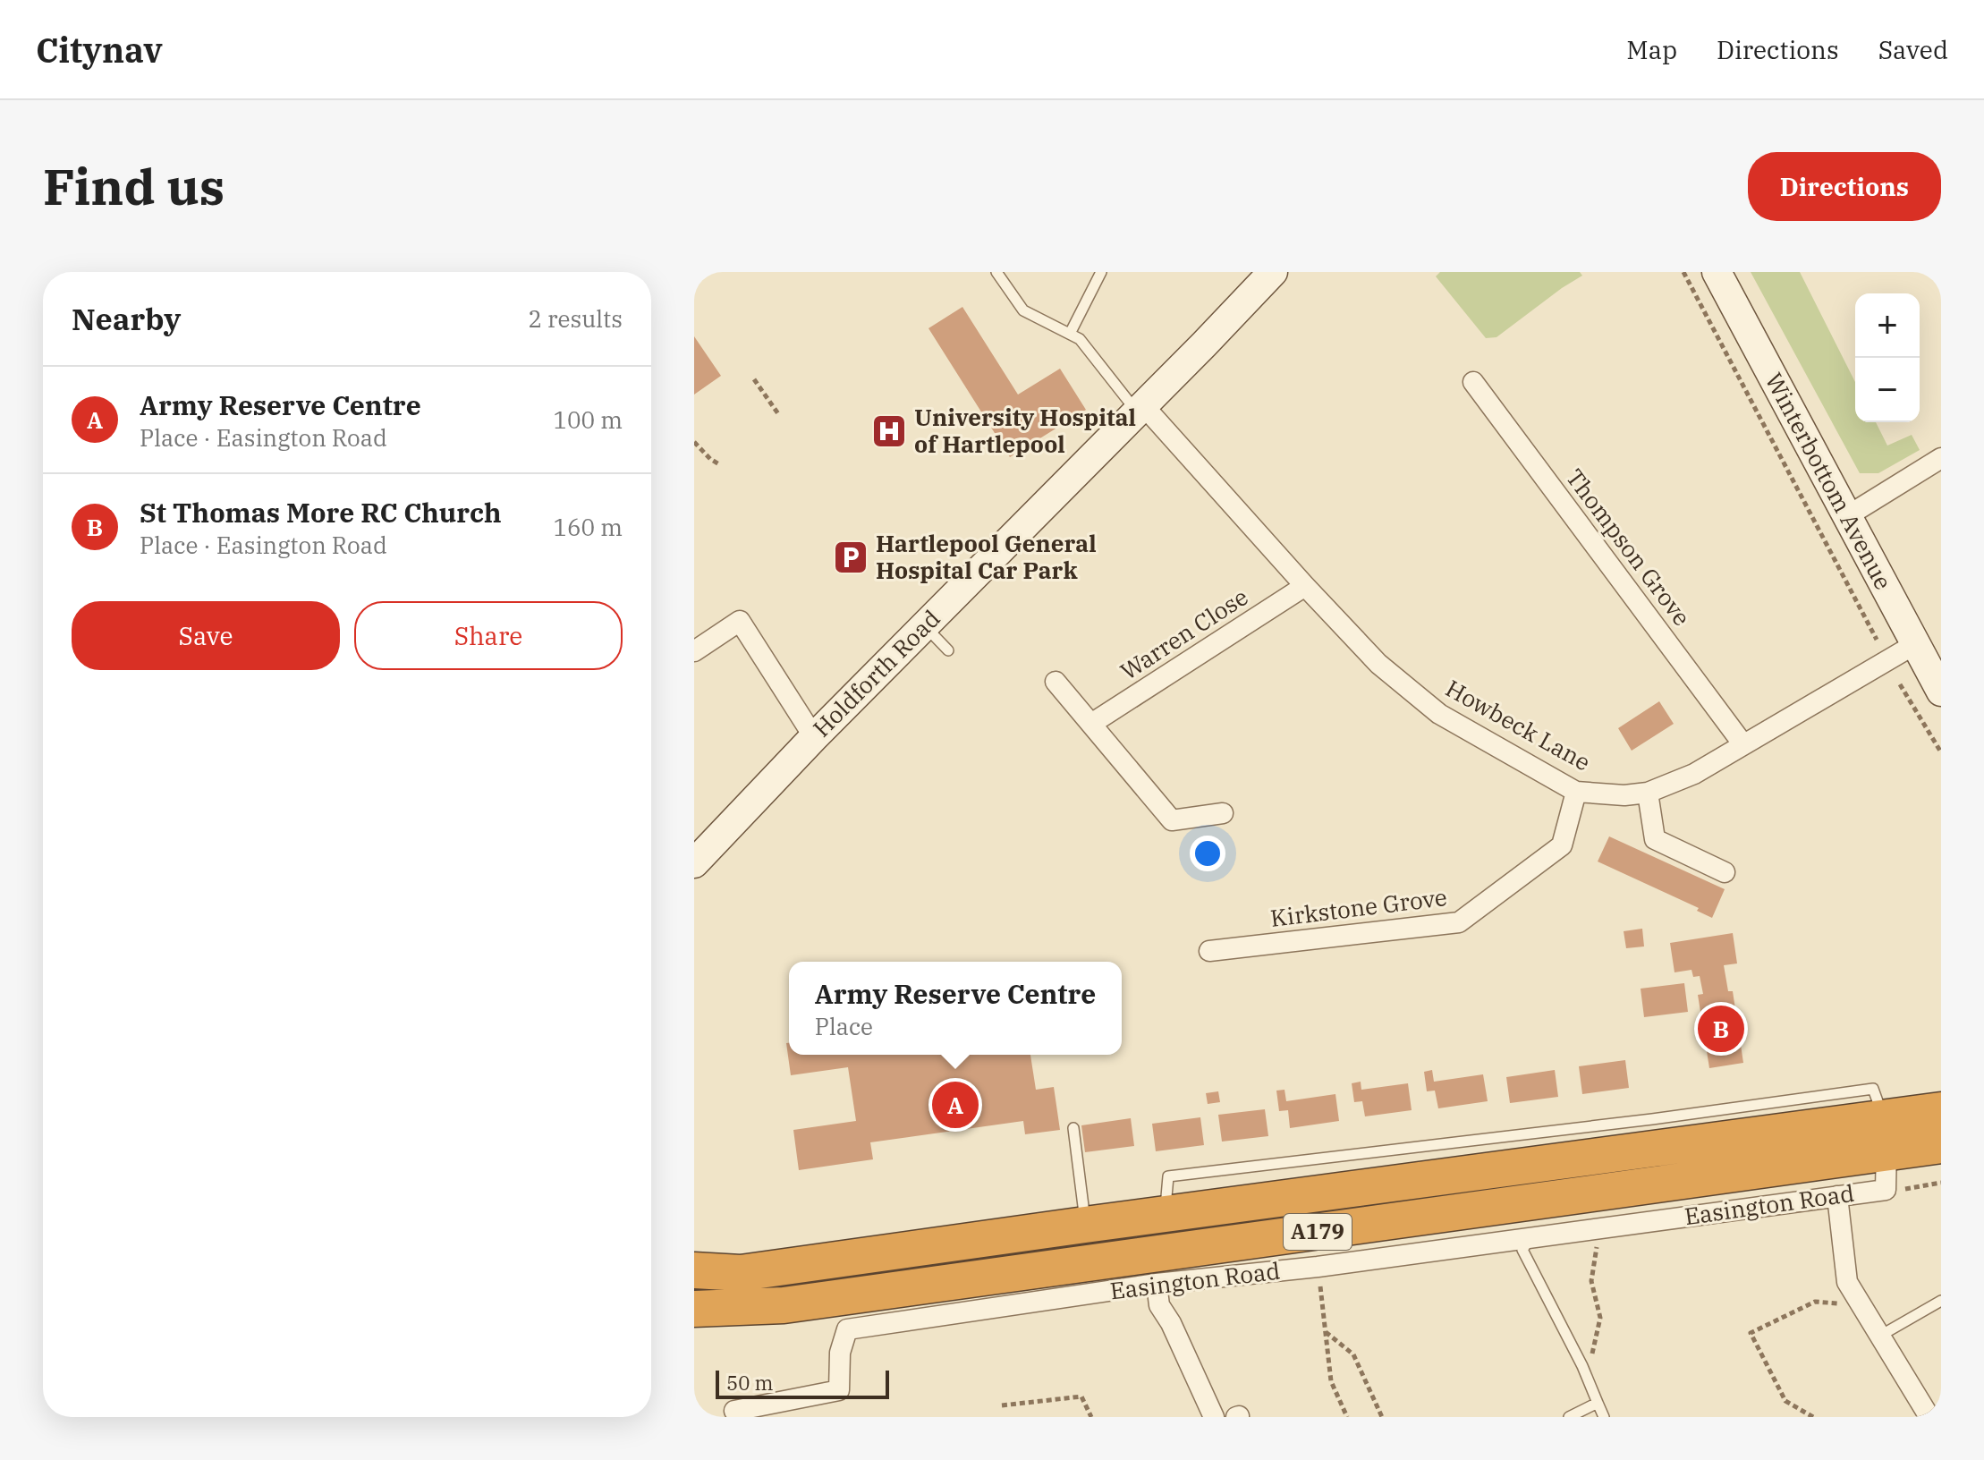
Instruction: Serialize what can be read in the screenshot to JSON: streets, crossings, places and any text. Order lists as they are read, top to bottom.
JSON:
{
  "streets": {
    "highway": ["Easington Road", "A179"],
    "street": [
      "Winterbottom Avenue",
      "Thompson Grove",
      "Warren Close",
      "Holdforth Road",
      "Howbeck Lane",
      "Kirkstone Grove"
    ]
  },
  "crossings": [
    ["Winterbottom Avenue", "Howbeck Lane"],
    ["Thompson Grove", "Howbeck Lane"],
    ["Warren Close", "Howbeck Lane"],
    ["Holdforth Road", "Howbeck Lane"],
    ["Howbeck Lane", "Kirkstone Grove"]
  ],
  "places": {
    "hospital": ["University Hospital of Hartlepool"],
    "parking": ["Hartlepool General Hospital Car Park"]
  },
  "scale_bar": "50 m",
  "page": {
    "header": "Citynav",
    "nav": ["Map", "Directions", "Saved"],
    "buttons": [
      "Directions",
      ["Save", "Share"]
    ],
    "title": "Find us",
    "heading": ["Nearby", "2 results"],
    "map_buttons": ["+", "−"],
    "list": [
      {
        "mark": "A",
        "name": "Army Reserve Centre",
        "note": "Place · Easington Road",
        "value": "100 m"
      },
      {
        "mark": "B",
        "name": "St Thomas More RC Church",
        "note": "Place · Easington Road",
        "value": "160 m"
      }
    ],
    "popup": ["Army Reserve Centre", "Place"],
    "pins": ["B", "A"],
    "scale": "50 m"
  }
}
